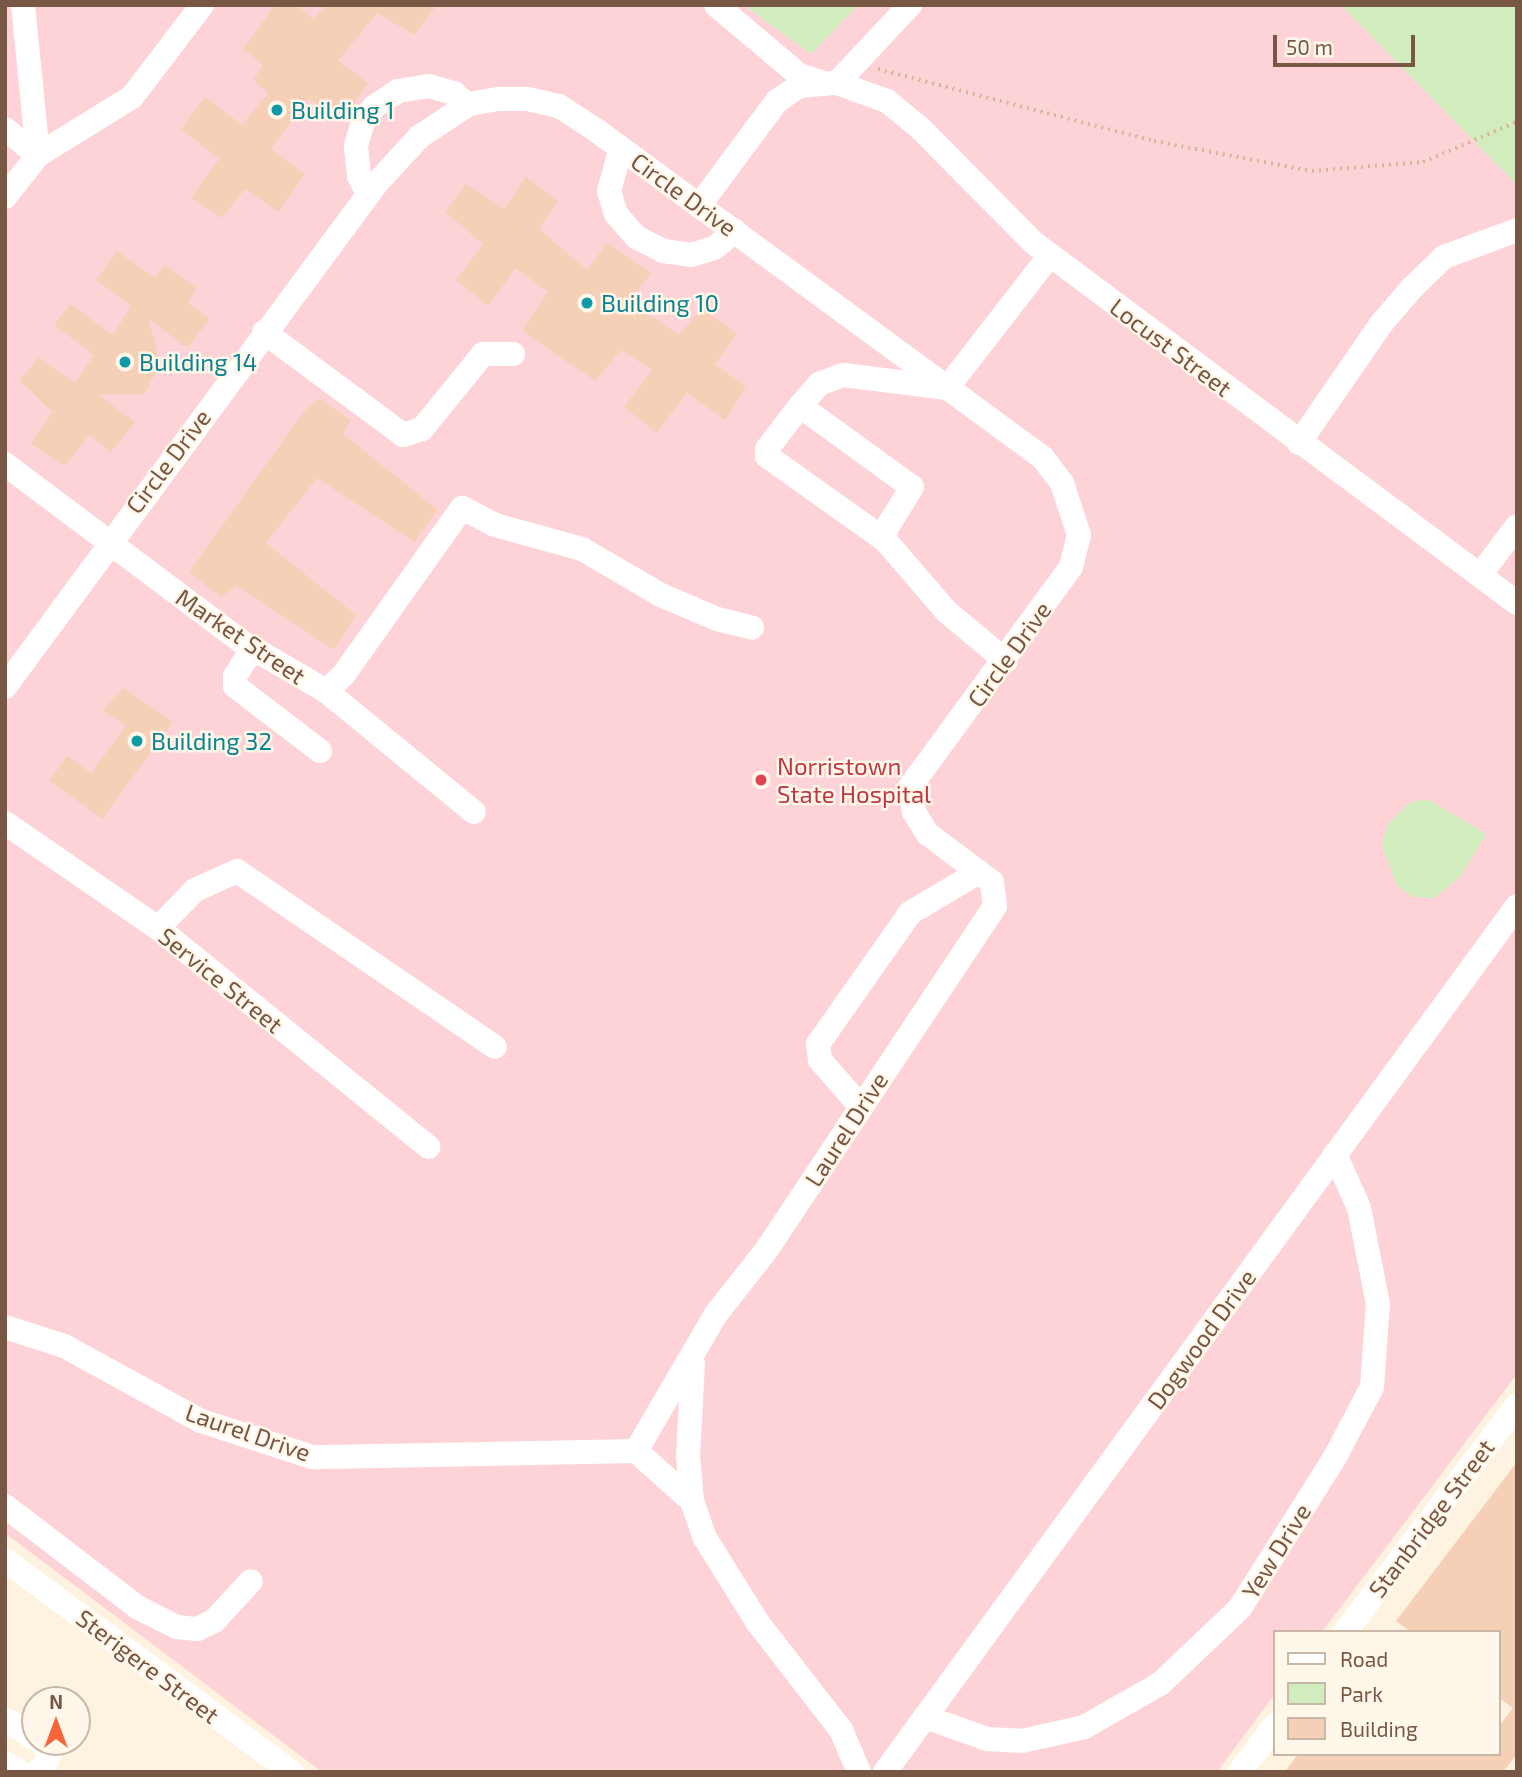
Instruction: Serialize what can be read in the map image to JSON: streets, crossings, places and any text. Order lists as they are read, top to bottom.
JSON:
{
  "streets": {
    "street": [
      "Circle Drive",
      "Locust Street",
      "Market Street",
      "Service Street",
      "Laurel Drive",
      "Dogwood Drive",
      "Stanbridge Street",
      "Yew Drive",
      "Sterigere Street"
    ]
  },
  "crossings": [
    ["Circle Drive", "Market Street"],
    ["Circle Drive", "Laurel Drive"],
    ["Dogwood Drive", "Yew Drive"]
  ],
  "places": [
    "Building 1",
    "Building 10",
    "Building 14",
    "Building 32",
    "Norristown State Hospital"
  ],
  "legend": ["Road", "Park", "Building"],
  "scale_bar": "50 m",
  "north": "top"
}
